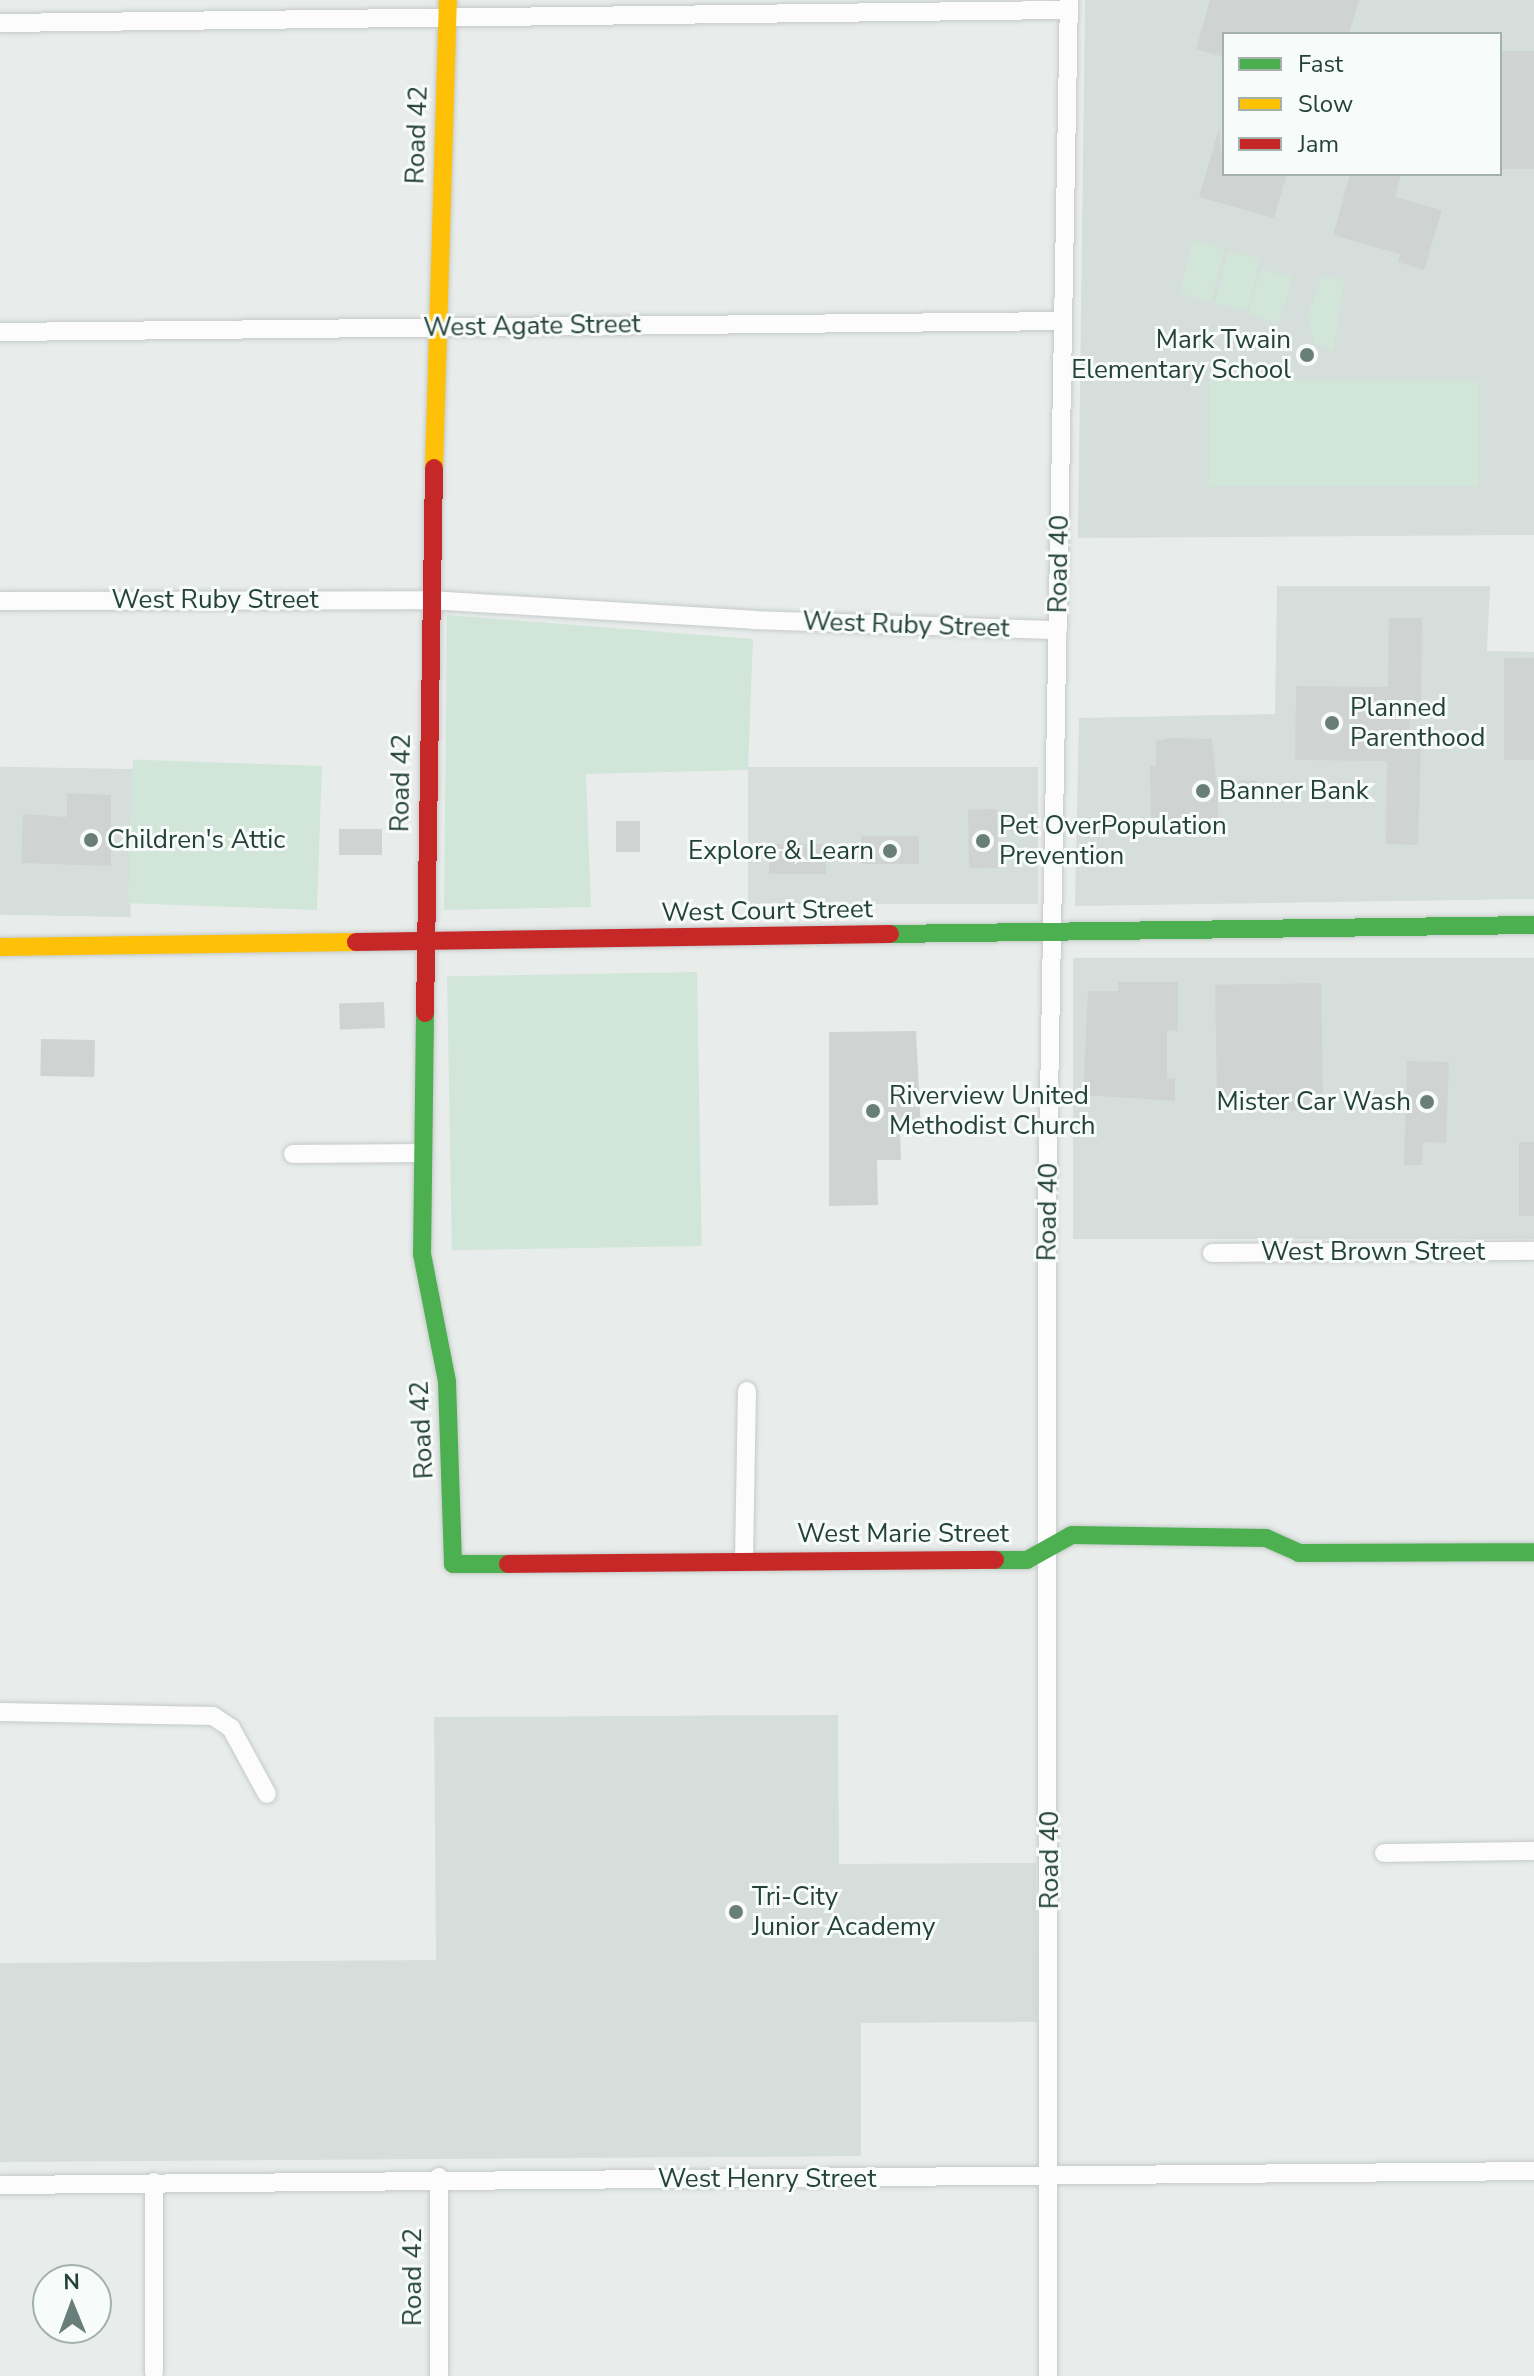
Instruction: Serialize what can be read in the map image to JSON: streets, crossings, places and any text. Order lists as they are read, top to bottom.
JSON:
{
  "streets": {
    "street": [
      "Road 42",
      "West Agate Street",
      "Road 40",
      "West Ruby Street",
      "West Court Street",
      "West Brown Street",
      "West Marie Street",
      "West Henry Street"
    ]
  },
  "crossings": [
    ["Road 42", "West Agate Street"],
    ["Road 42", "West Ruby Street"],
    ["Road 42", "West Court Street"],
    ["Road 42", "West Marie Street"],
    ["Road 42", "West Henry Street"],
    ["West Agate Street", "Road 40"],
    ["Road 40", "West Ruby Street"],
    ["Road 40", "West Court Street"],
    ["Road 40", "West Marie Street"],
    ["Road 40", "West Henry Street"]
  ],
  "places": [
    "Mark Twain Elementary School",
    "Planned Parenthood",
    "Banner Bank",
    "Children's Attic",
    "Pet OverPopulation Prevention",
    "Explore & Learn",
    "Mister Car Wash",
    "Riverview United Methodist Church",
    "Tri-City Junior Academy"
  ],
  "legend": ["Fast", "Slow", "Jam"],
  "north": "top"
}
